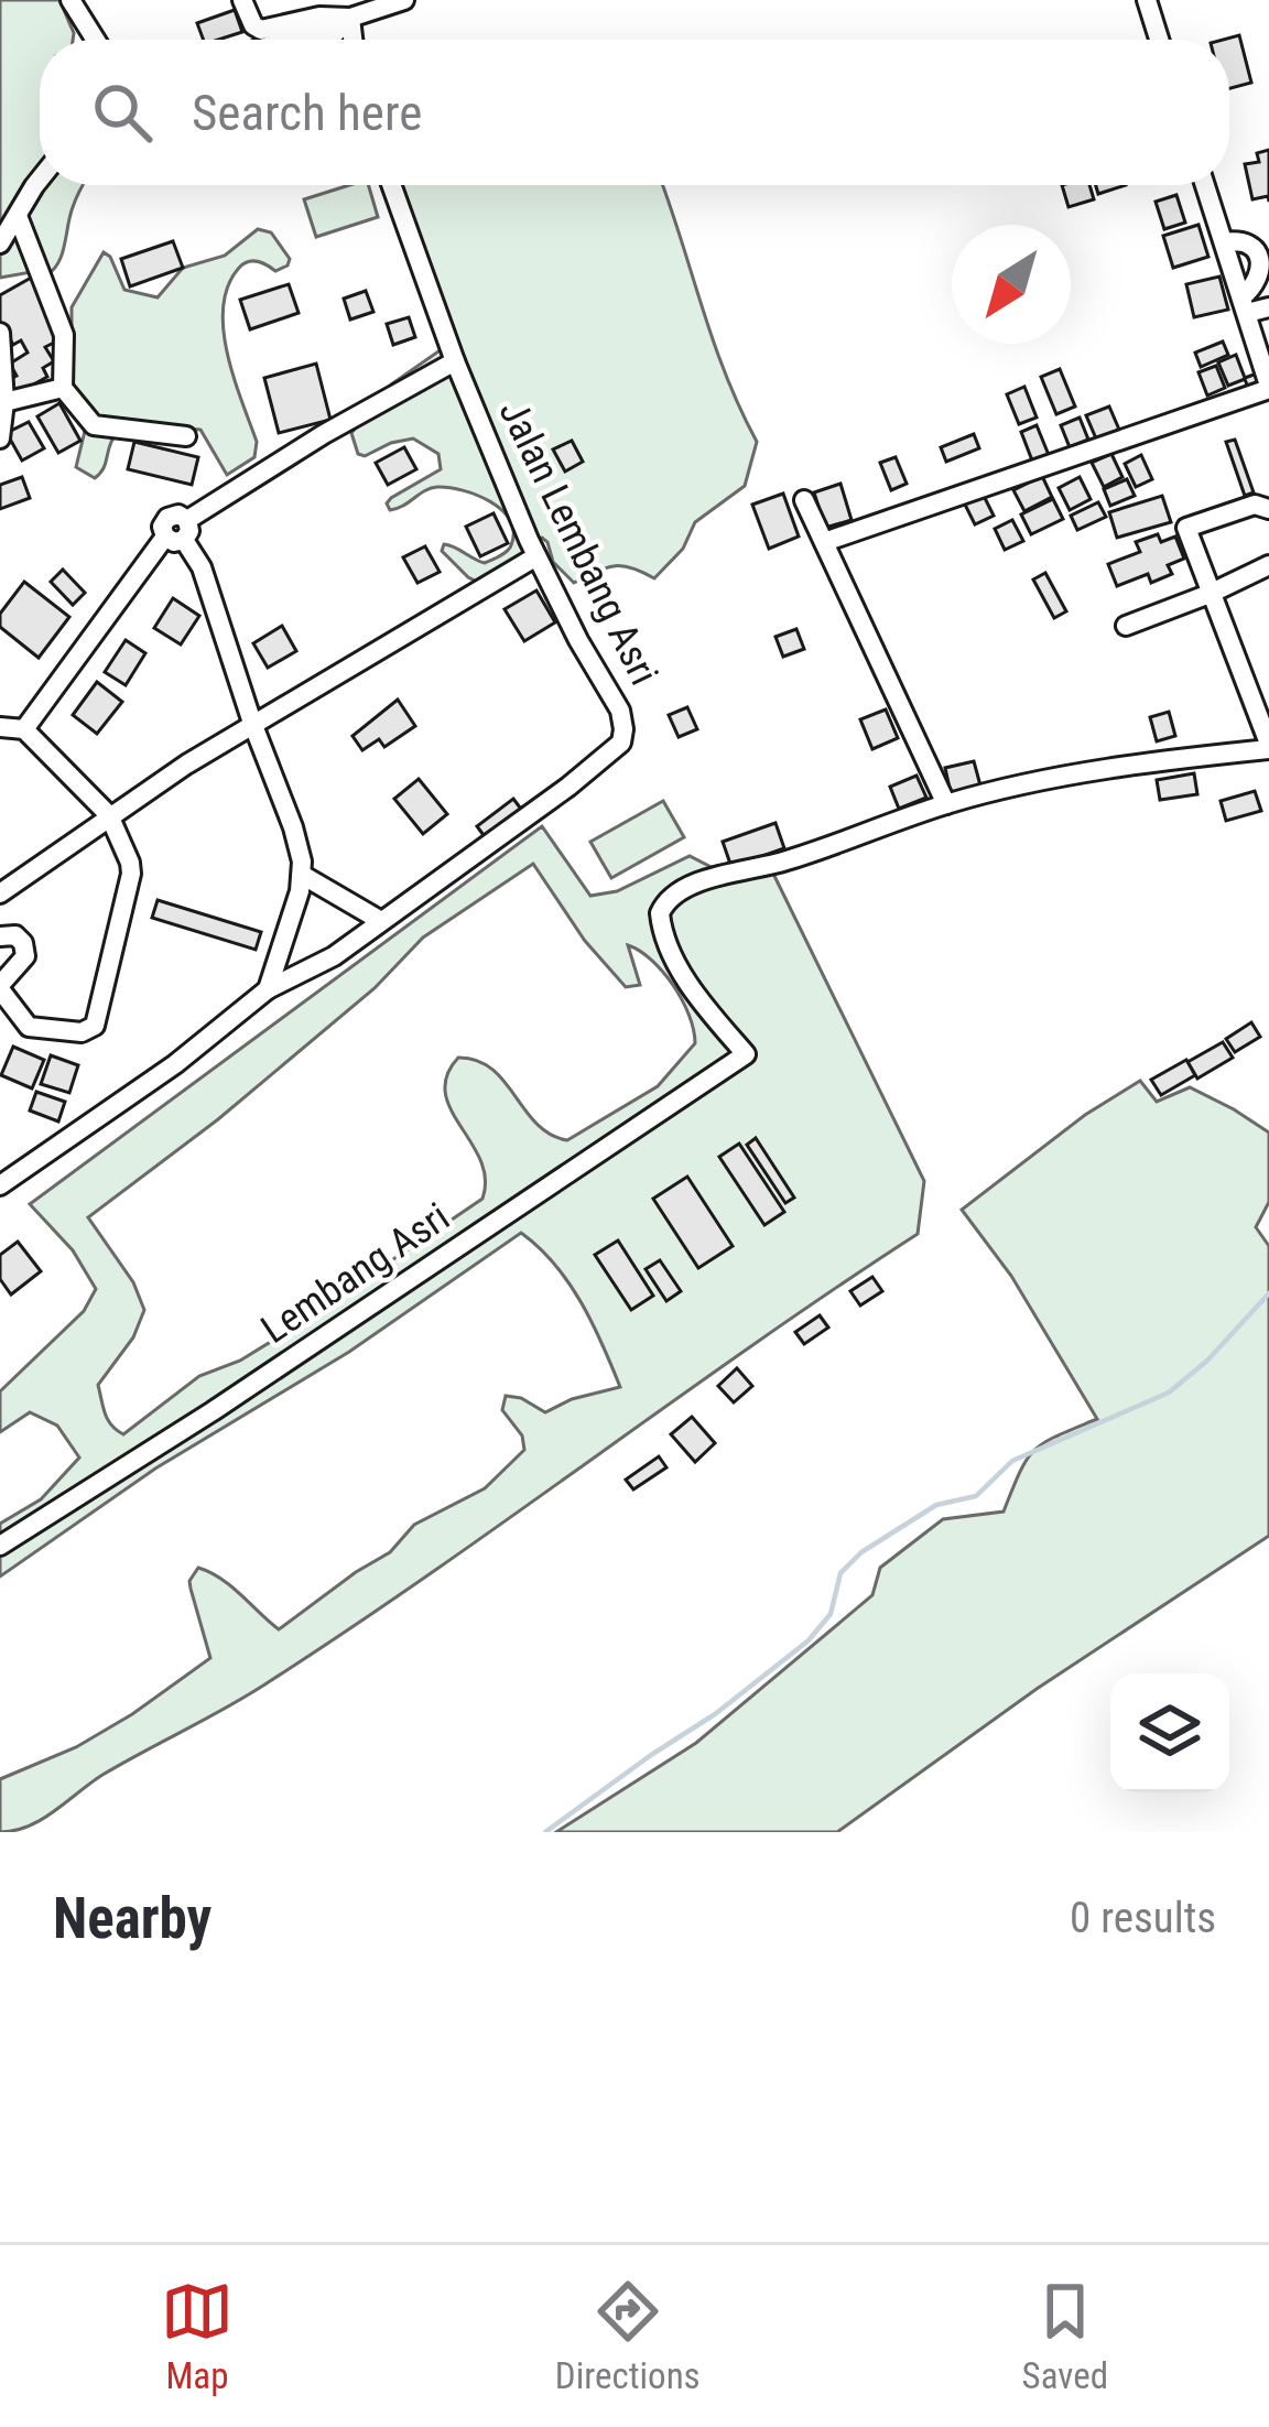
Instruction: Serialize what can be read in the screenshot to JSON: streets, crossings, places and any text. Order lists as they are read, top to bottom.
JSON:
{
  "streets": {
    "street": ["Jalan Lembang Asri", "Lembang Asri"]
  },
  "north": "bottom left",
  "page": {
    "search": "Search here",
    "heading": ["Nearby", "0 results"],
    "nav": ["Map", "Directions", "Saved"]
  }
}
